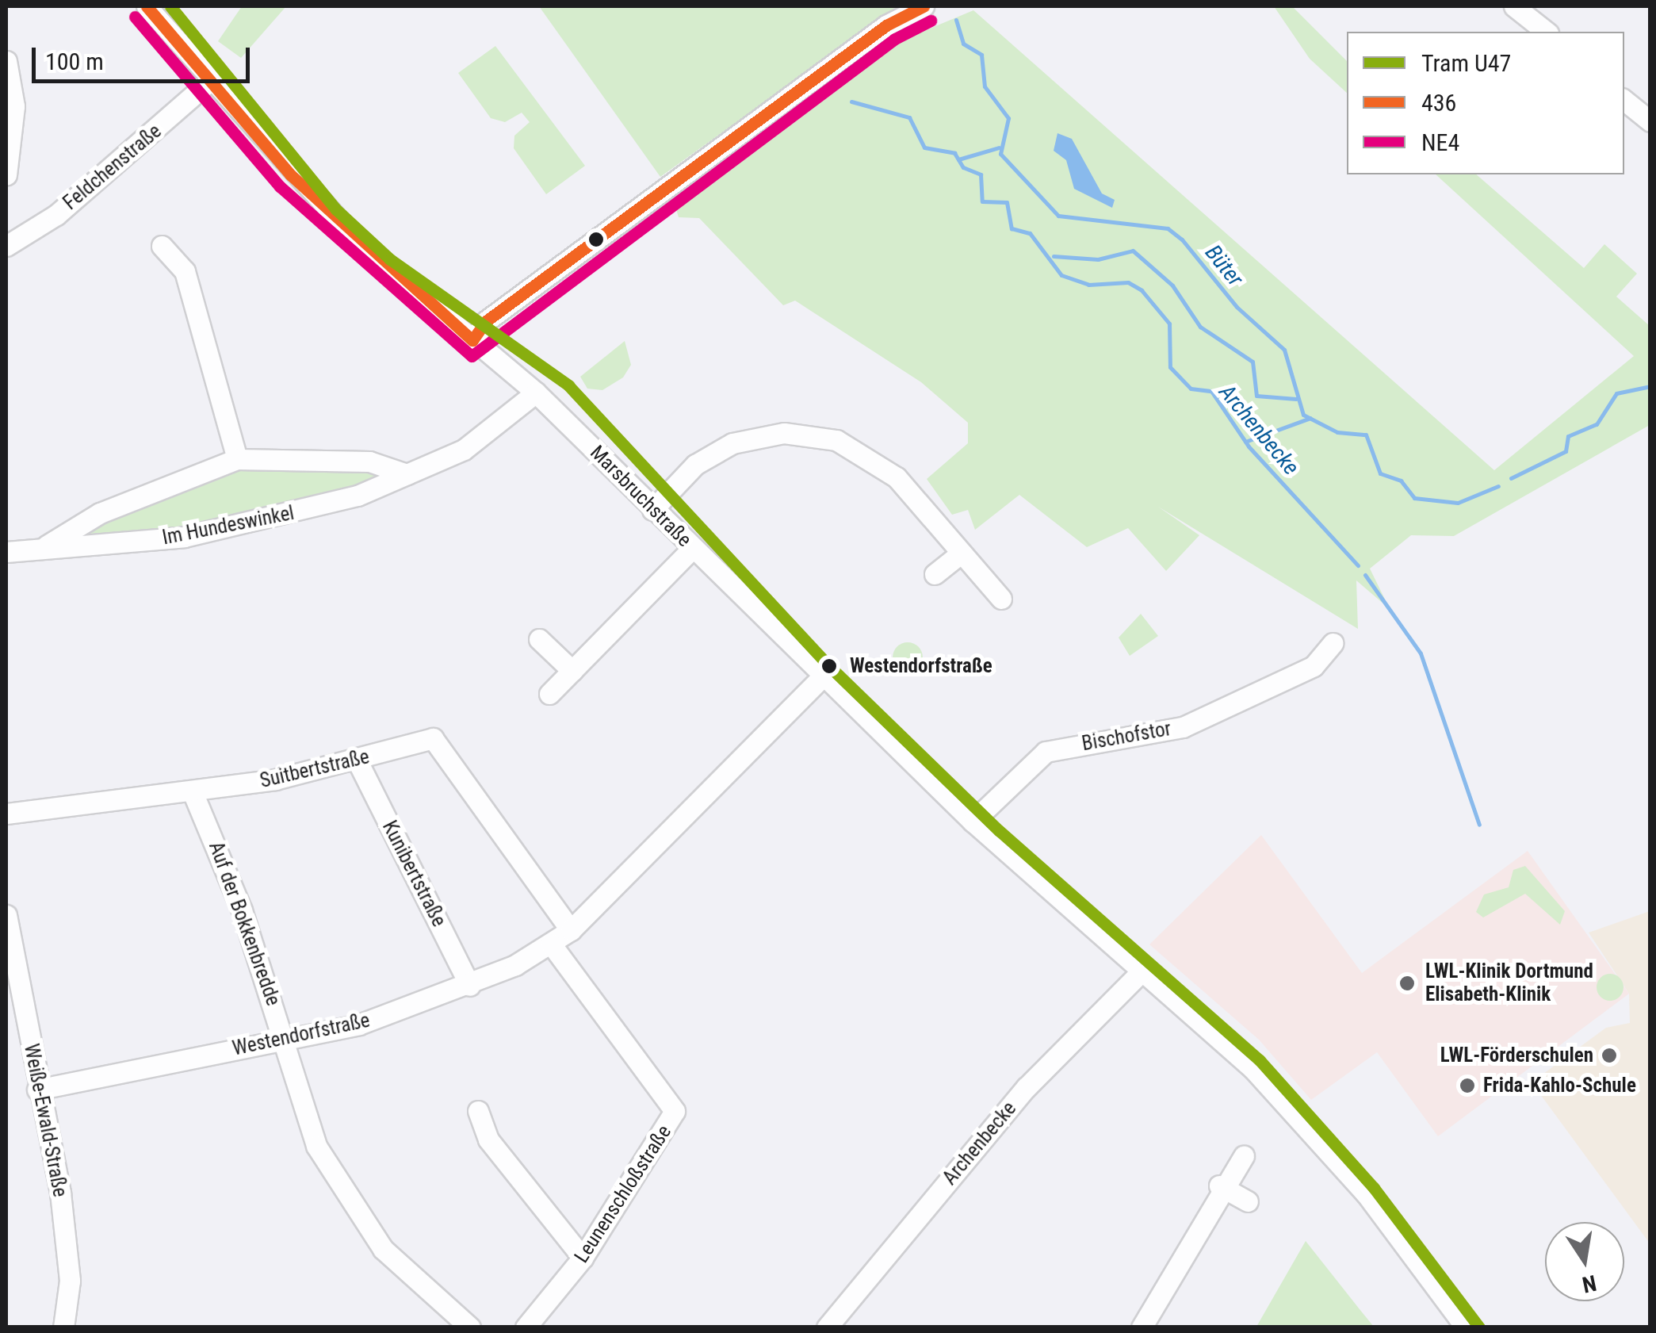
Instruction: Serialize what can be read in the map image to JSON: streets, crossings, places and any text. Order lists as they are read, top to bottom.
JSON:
{
  "streets": {
    "street": [
      "Feldchenstraße",
      "Marsbruchstraße",
      "Im Hundeswinkel",
      "Bischofstor",
      "Suitbertstraße",
      "Kunibertstraße",
      "Auf der Bokkenbredde",
      "Westendorfstraße",
      "Weiße-Ewald-Straße",
      "Archenbecke",
      "Leunenschloßstraße"
    ]
  },
  "crossings": [
    ["Feldchenstraße", "Marsbruchstraße"],
    ["Marsbruchstraße", "Im Hundeswinkel"],
    ["Marsbruchstraße", "Bischofstor"],
    ["Marsbruchstraße", "Westendorfstraße"],
    ["Marsbruchstraße", "Archenbecke"],
    ["Suitbertstraße", "Kunibertstraße"],
    ["Suitbertstraße", "Auf der Bokkenbredde"],
    ["Suitbertstraße", "Westendorfstraße"],
    ["Kunibertstraße", "Westendorfstraße"],
    ["Auf der Bokkenbredde", "Westendorfstraße"],
    ["Westendorfstraße", "Weiße-Ewald-Straße"],
    ["Westendorfstraße", "Leunenschloßstraße"]
  ],
  "water": ["Büter", "Archenbecke"],
  "places": [
    "Westendorfstraße",
    "LWL-Klinik Dortmund Elisabeth-Klinik",
    "LWL-Förderschulen",
    "Frida-Kahlo-Schule"
  ],
  "lines": ["tram line U47", "transit line 436", "transit line NE4"],
  "legend": ["Tram U47", "436", "NE4"],
  "scale_bar": "100 m",
  "north": "bottom"
}
